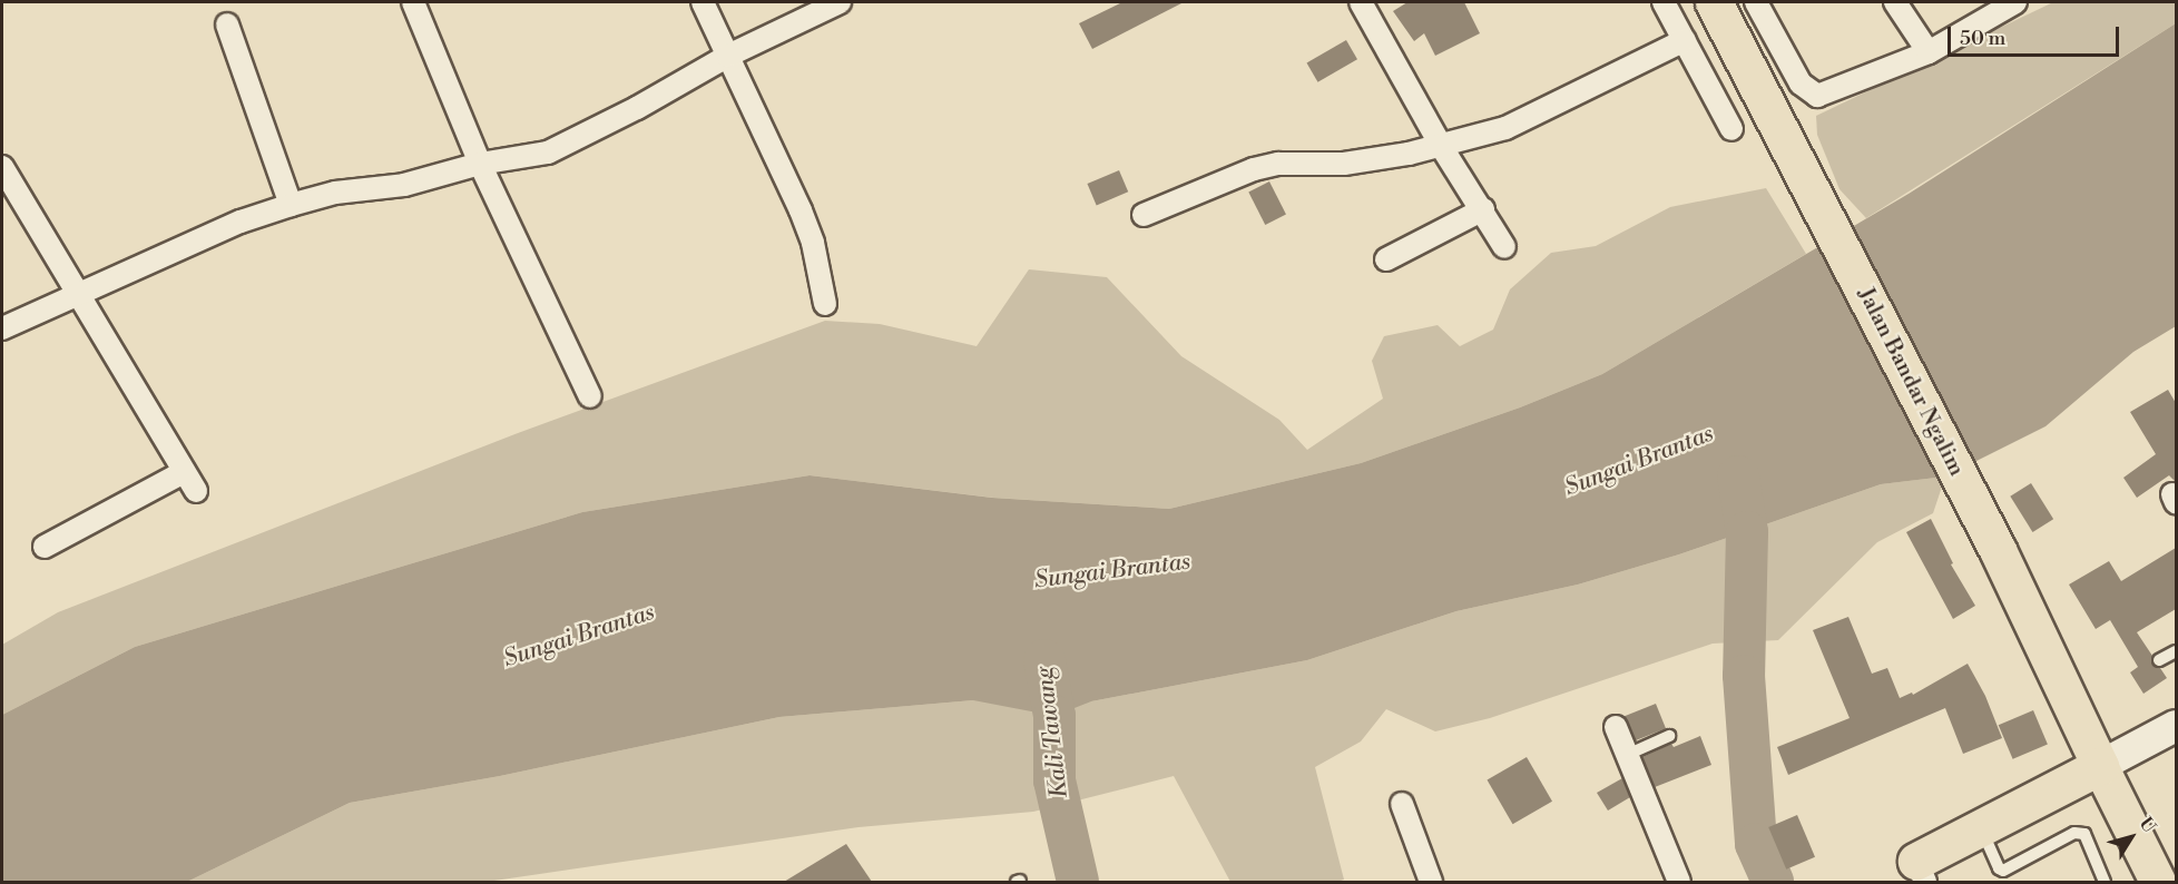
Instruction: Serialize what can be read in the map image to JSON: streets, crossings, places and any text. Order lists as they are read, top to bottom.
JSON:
{
  "streets": {
    "highway": ["Jalan Bandar Ngalim"]
  },
  "water": ["Sungai Brantas", "Kali Tawang"],
  "scale_bar": "50 m",
  "north": "top right"
}
